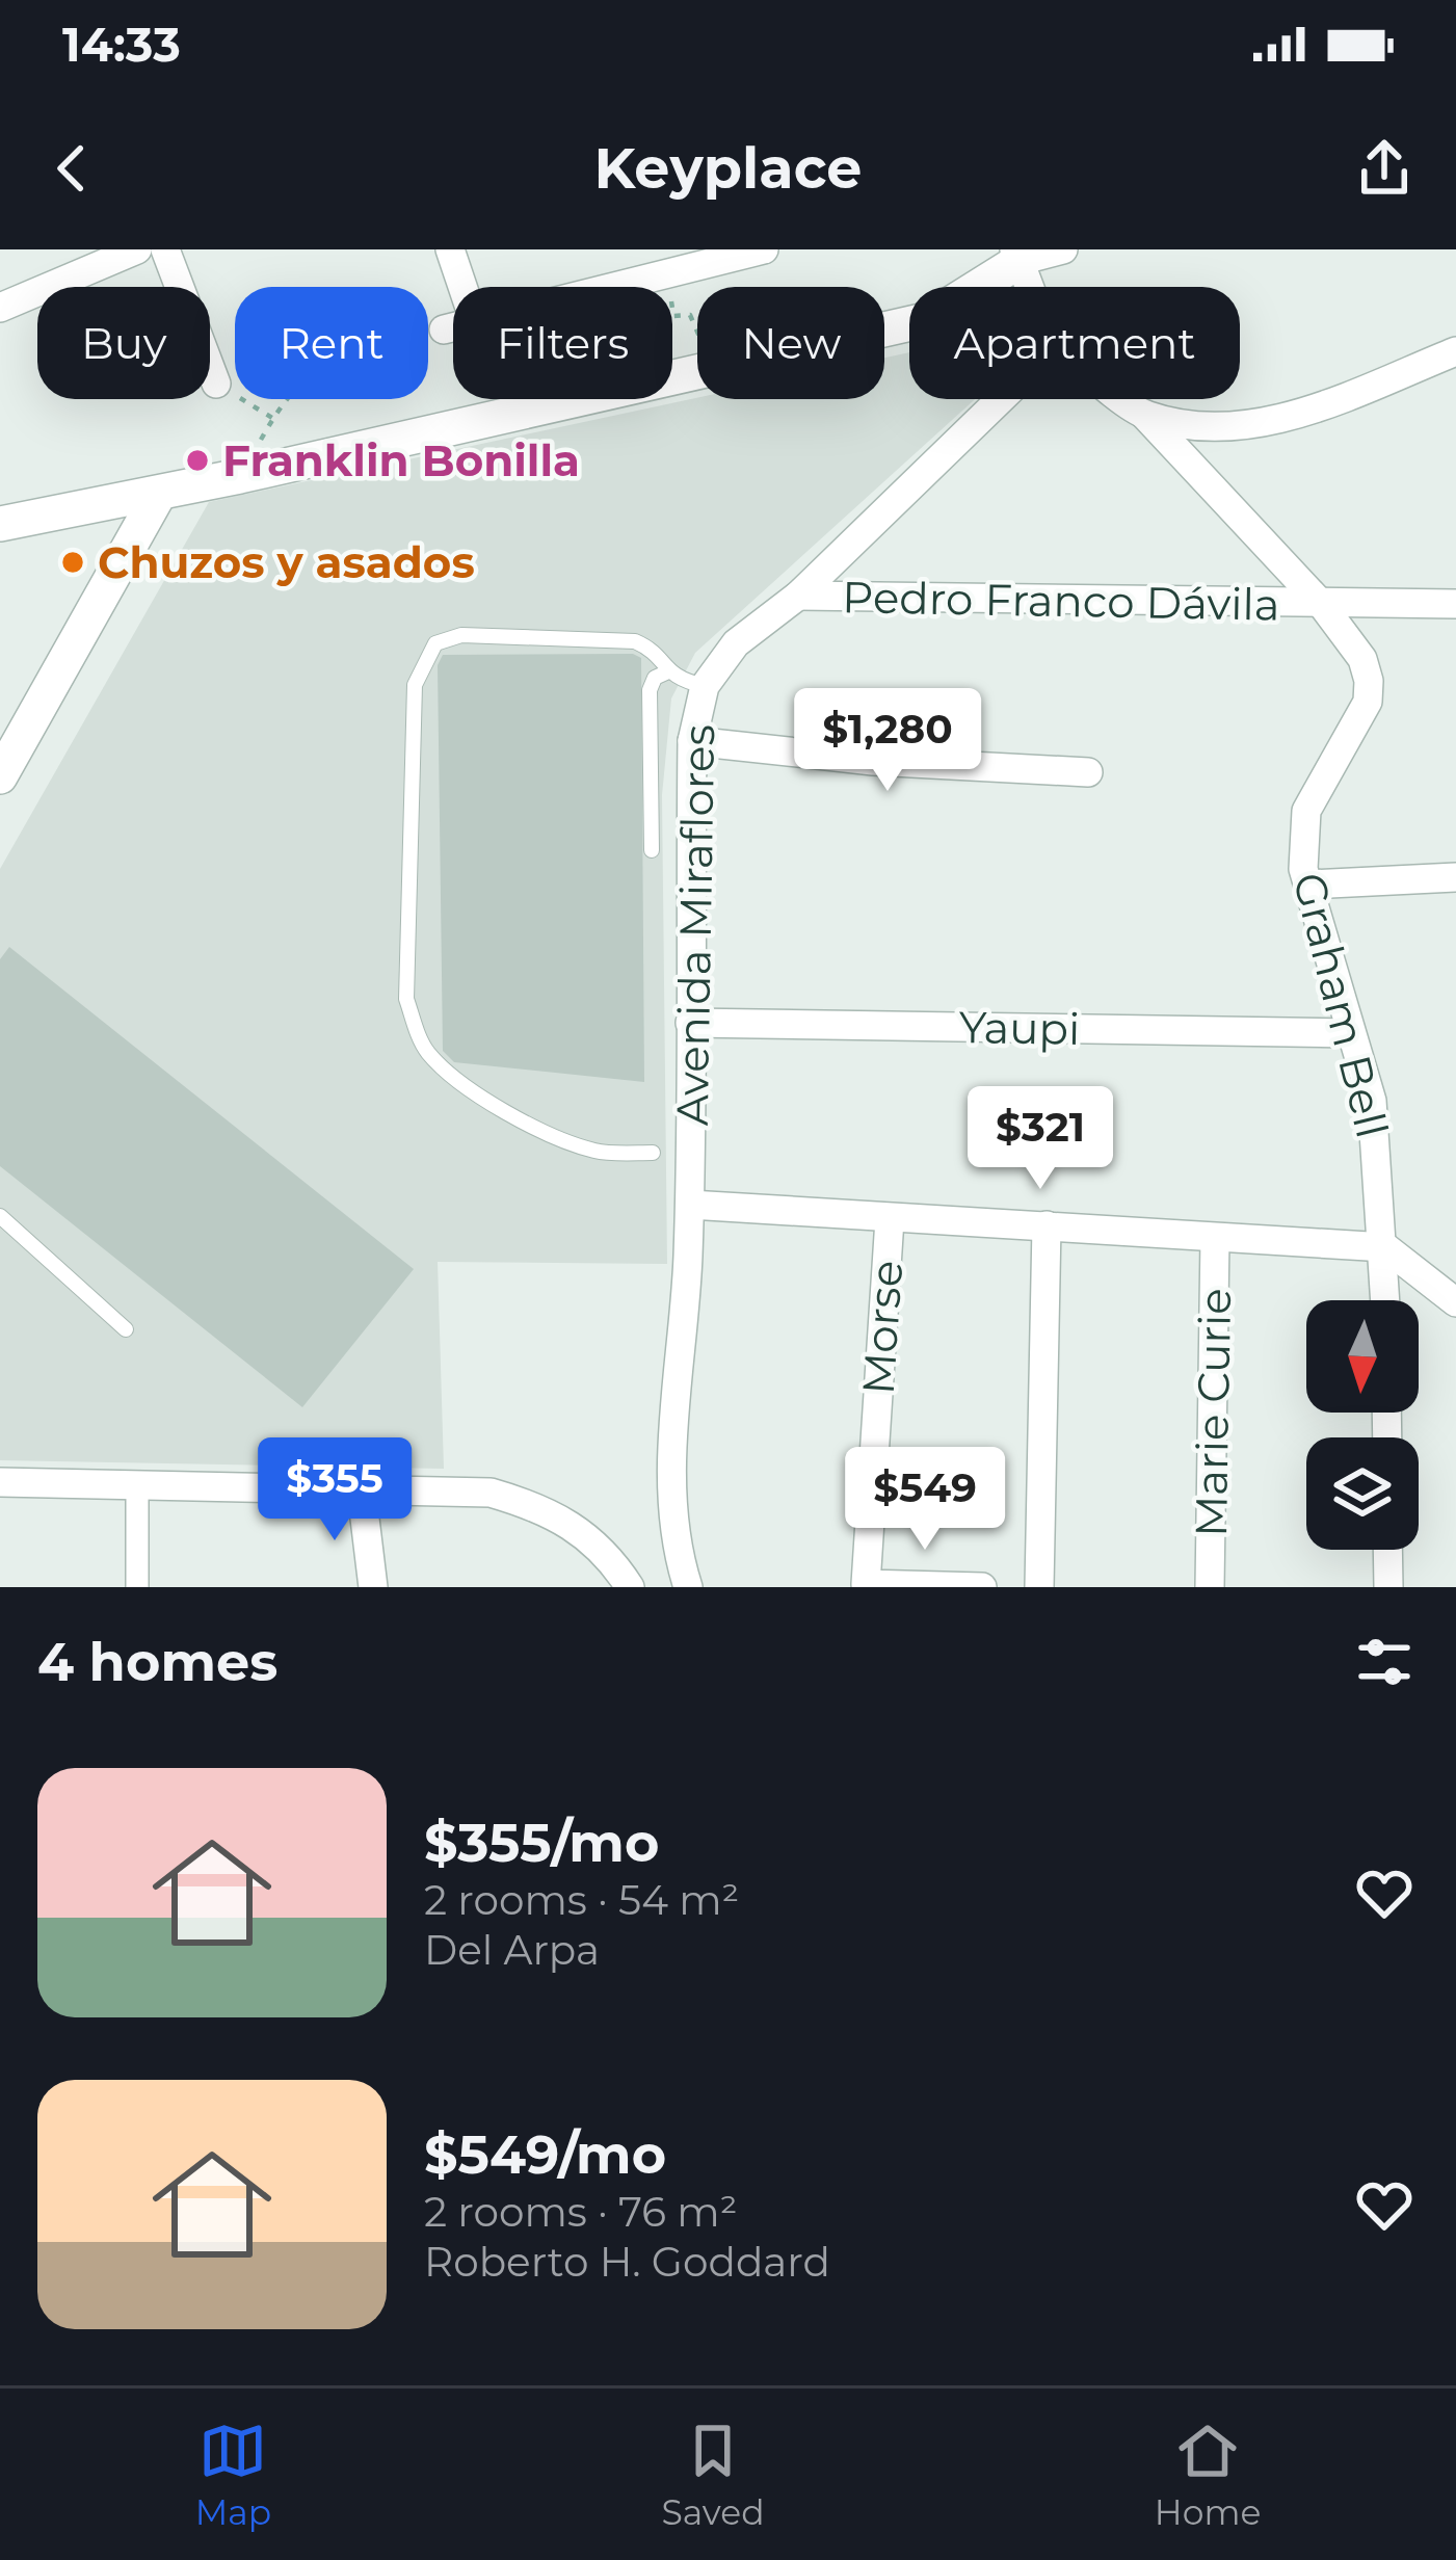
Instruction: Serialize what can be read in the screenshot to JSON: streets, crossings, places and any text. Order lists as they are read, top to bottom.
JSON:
{
  "streets": {
    "street": [
      "Pedro Franco Dávila",
      "Avenida Miraflores",
      "Graham Bell",
      "Yaupi",
      "Morse",
      "Marie Curie"
    ]
  },
  "crossings": [
    ["Pedro Franco Dávila", "Avenida Miraflores"],
    ["Pedro Franco Dávila", "Graham Bell"],
    ["Avenida Miraflores", "Yaupi"],
    ["Graham Bell", "Yaupi"]
  ],
  "places": ["Franklin Bonilla", "Chuzos y asados"],
  "north": "bottom",
  "page": {
    "status": "14:33",
    "header": "Keyplace",
    "chip": [
      "Buy",
      "Rent",
      "Filters",
      "New",
      "Apartment"
    ],
    "price": [
      "$1,280",
      "$321",
      "$355",
      "$549"
    ],
    "heading": "4 homes",
    "list": [
      {
        "name": "$355/mo",
        "note": "2 rooms · 54 m² · Del Arpa"
      },
      {
        "name": "$549/mo",
        "note": "2 rooms · 76 m² · Roberto H. Goddard"
      }
    ],
    "tabs": ["Map", "Saved", "Home"]
  }
}
